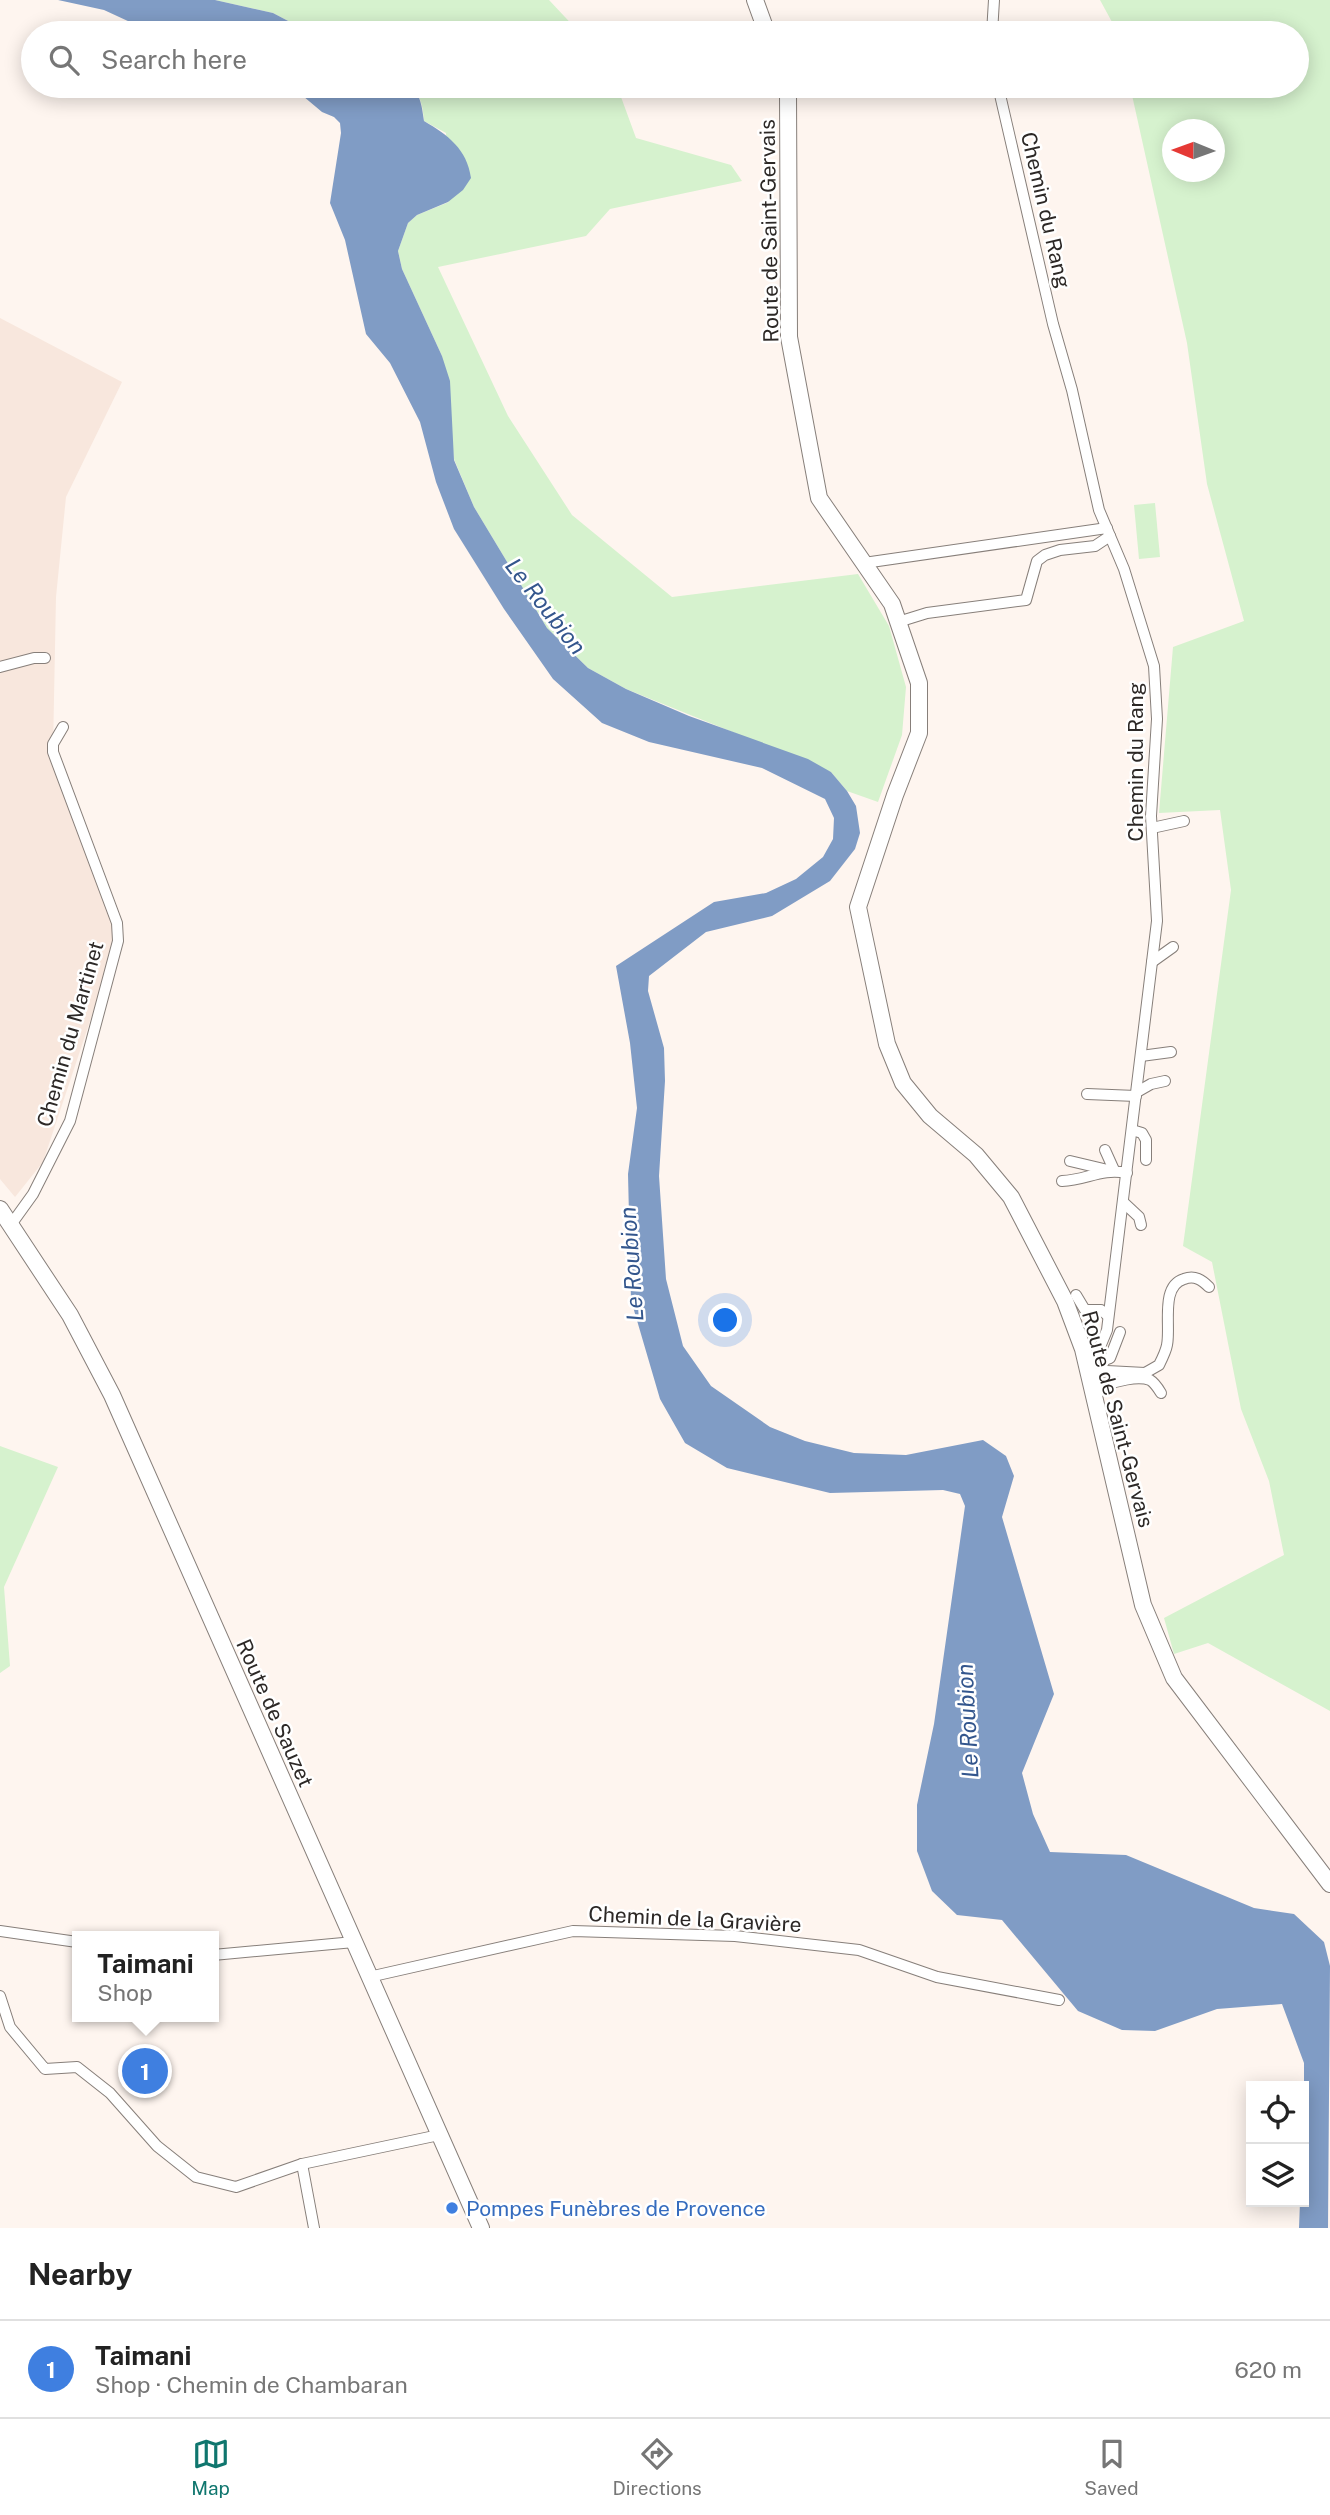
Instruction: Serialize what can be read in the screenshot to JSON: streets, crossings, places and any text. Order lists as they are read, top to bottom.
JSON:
{
  "streets": {
    "street": [
      "Chemin du Rang",
      "Route de Saint-Gervais",
      "Chemin du Martinet",
      "Route de Sauzet",
      "Chemin de la Gravière"
    ]
  },
  "crossings": [
    ["Chemin du Rang", "Route de Saint-Gervais"],
    ["Chemin du Martinet", "Route de Sauzet"],
    ["Route de Sauzet", "Chemin de la Gravière"]
  ],
  "water": ["Le Roubion"],
  "places": ["Pompes Funèbres de Provence"],
  "north": "left",
  "page": {
    "search": "Search here",
    "popup": ["Taimani", "Shop"],
    "pins": "1",
    "heading": "Nearby",
    "list": [
      {
        "mark": "1",
        "name": "Taimani",
        "note": "Shop · Chemin de Chambaran",
        "value": "620 m"
      }
    ],
    "nav": ["Map", "Directions", "Saved"]
  }
}
